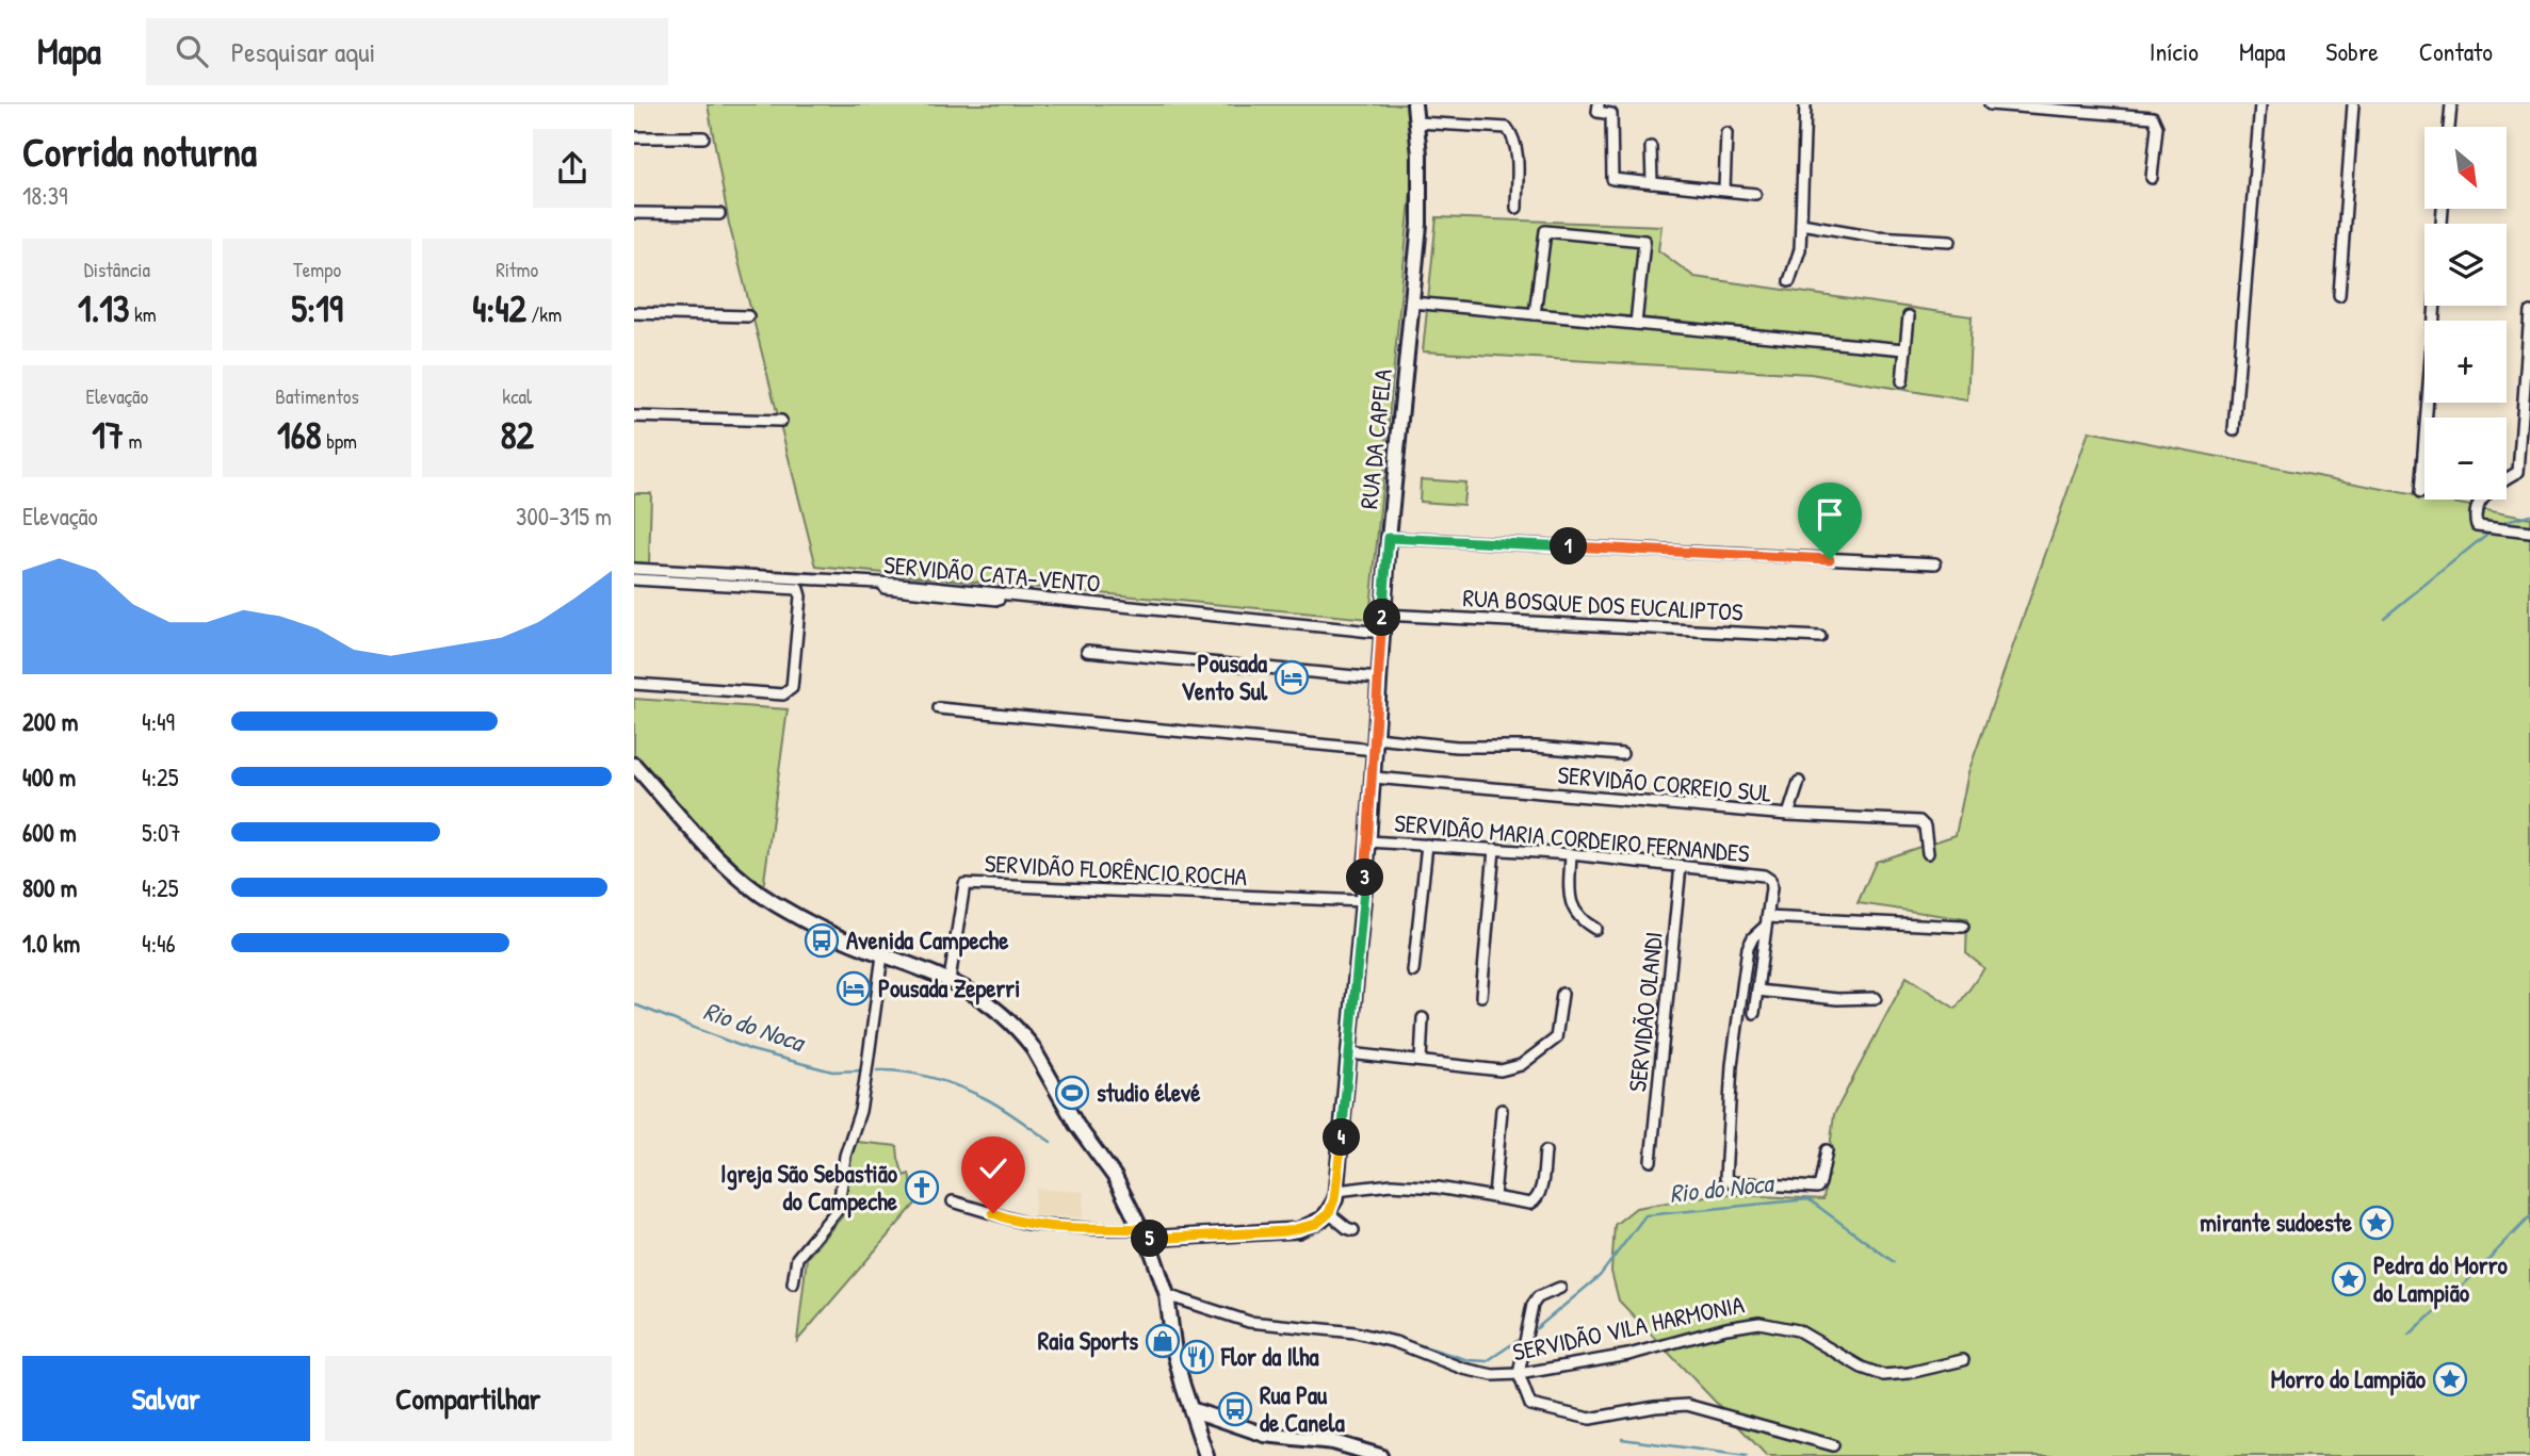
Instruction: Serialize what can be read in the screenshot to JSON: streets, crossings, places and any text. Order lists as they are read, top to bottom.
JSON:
{
  "streets": {
    "main road": ["RUA DA CAPELA"],
    "street": [
      "SERVIDÃO CATA-VENTO",
      "RUA BOSQUE DOS EUCALIPTOS",
      "SERVIDÃO CORREIO SUL",
      "SERVIDÃO MARIA CORDEIRO FERNANDES",
      "SERVIDÃO FLORÊNCIO ROCHA",
      "SERVIDÃO OLANDI",
      "SERVIDÃO VILA HARMONIA"
    ]
  },
  "crossings": [
    ["RUA DA CAPELA", "SERVIDÃO CATA-VENTO"],
    ["RUA DA CAPELA", "RUA BOSQUE DOS EUCALIPTOS"],
    ["RUA DA CAPELA", "SERVIDÃO CORREIO SUL"],
    ["RUA DA CAPELA", "SERVIDÃO MARIA CORDEIRO FERNANDES"],
    ["RUA DA CAPELA", "SERVIDÃO FLORÊNCIO ROCHA"],
    ["SERVIDÃO MARIA CORDEIRO FERNANDES", "SERVIDÃO OLANDI"]
  ],
  "water": ["Rio do Noca"],
  "places": {
    "hotel": ["Pousada Vento Sul", "Pousada Zeperri"],
    "bus stop": ["Avenida Campeche", "Rua Pau de Canela"],
    "sports": ["studio élevé"],
    "church": ["Igreja São Sebastião do Campeche"],
    "place": ["mirante sudoeste", "Pedra do Morro do Lampião", "Morro do Lampião"],
    "shop": ["Raia Sports"],
    "restaurant": ["Flor da Ilha"]
  },
  "north": "bottom right",
  "page": {
    "header": "Mapa",
    "search": "Pesquisar aqui",
    "nav": [
      "Início",
      "Mapa",
      "Sobre",
      "Contato"
    ],
    "heading": ["Corrida noturna", "18:39"],
    "map_buttons": ["+", "−"],
    "stats": [
      ["Distância", "1.13 km"],
      ["Tempo", "5:19"],
      ["Ritmo", "4:42 /km"],
      ["Elevação", "17 m"],
      ["Batimentos", "168 bpm"],
      ["kcal", "82"]
    ],
    "chart": ["Elevação", "300–315 m"],
    "pins": [
      "1",
      "2",
      "3",
      "4",
      "5"
    ],
    "list": [
      {
        "name": "200 m",
        "note": "4:49"
      },
      {
        "name": "400 m",
        "note": "4:25"
      },
      {
        "name": "600 m",
        "note": "5:07"
      },
      {
        "name": "800 m",
        "note": "4:25"
      },
      {
        "name": "1.0 km",
        "note": "4:46"
      }
    ],
    "buttons": ["Salvar", "Compartilhar"]
  }
}
